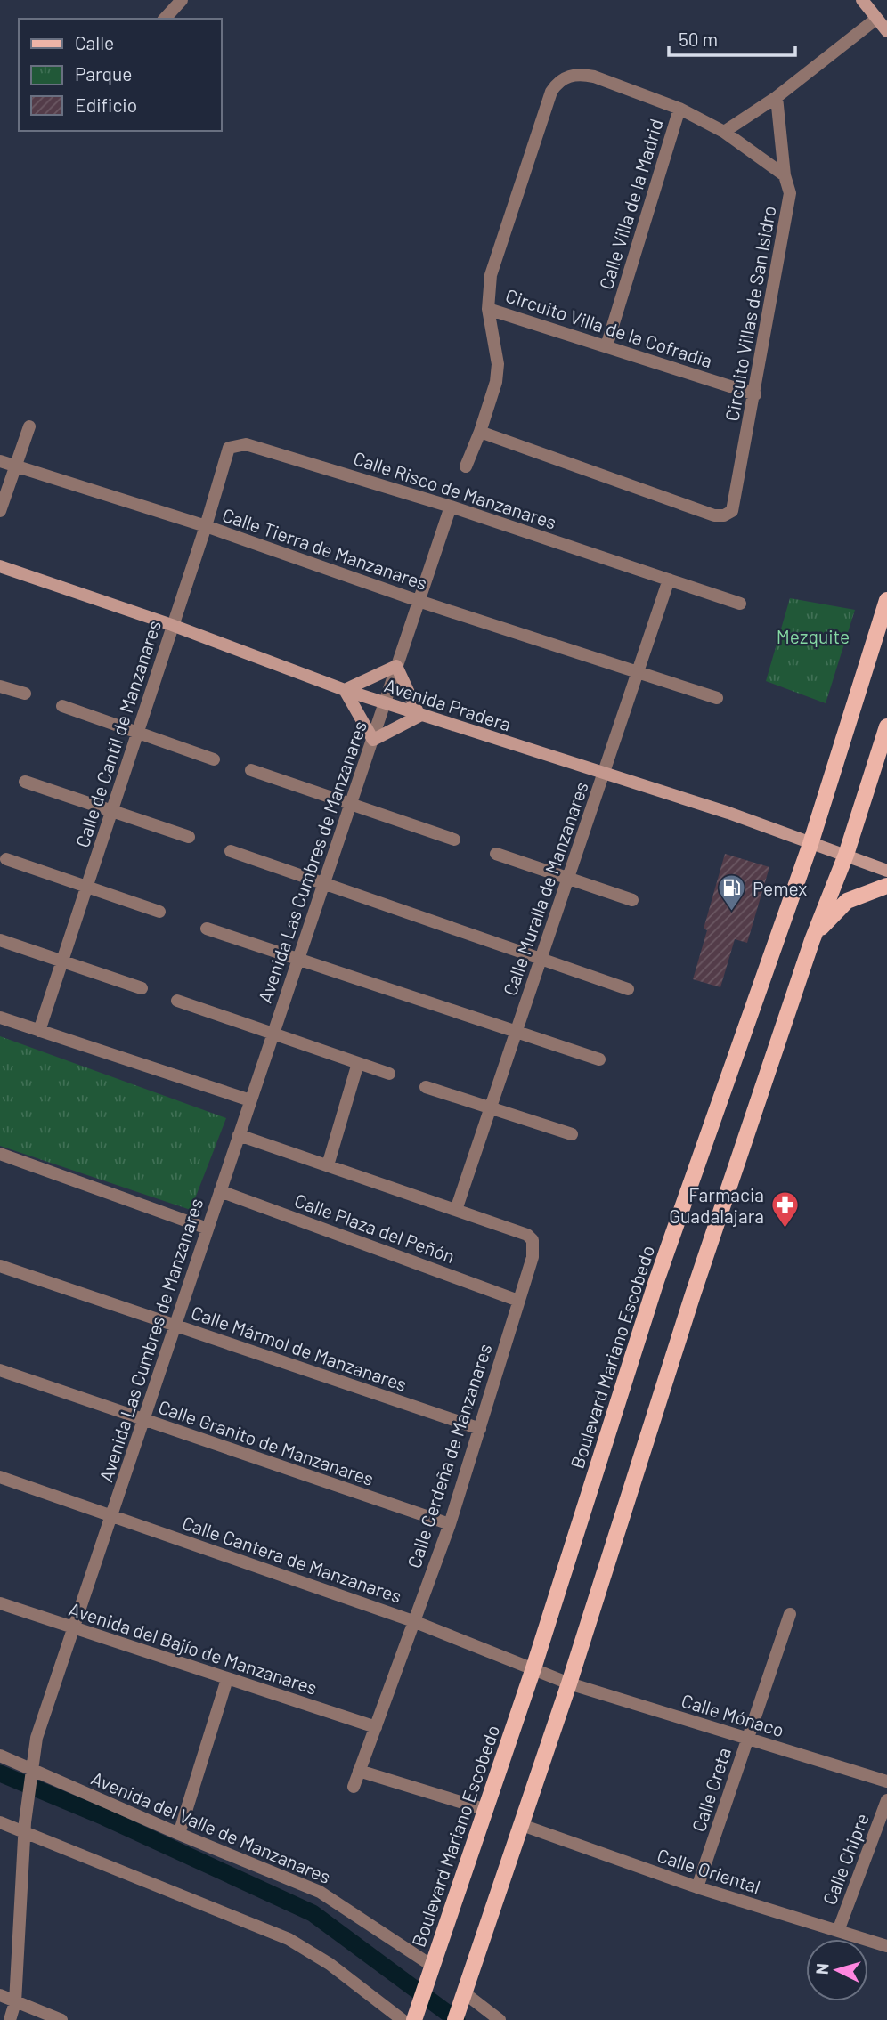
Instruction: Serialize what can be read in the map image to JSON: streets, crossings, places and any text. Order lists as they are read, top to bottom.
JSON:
{
  "streets": {
    "main road": ["Boulevard Mariano Escobedo"],
    "street": [
      "Calle Villa de la Madrid",
      "Circuito Villas de San Isidro",
      "Circuito Villa de la Cofradia",
      "Calle Risco de Manzanares",
      "Calle Tierra de Manzanares",
      "Avenida Pradera",
      "Calle de Cantil de Manzanares",
      "Avenida Las Cumbres de Manzanares",
      "Calle Muralla de Manzanares",
      "Calle Plaza del Peñón",
      "Calle Mármol de Manzanares",
      "Calle Granito de Manzanares",
      "Calle Cerdeña de Manzanares",
      "Calle Cantera de Manzanares",
      "Avenida del Bajío de Manzanares",
      "Calle Mónaco",
      "Calle Creta",
      "Avenida del Valle de Manzanares",
      "Calle Chipre",
      "Calle Oriental"
    ]
  },
  "crossings": [
    ["Calle Villa de la Madrid", "Circuito Villa de la Cofradia"],
    ["Circuito Villas de San Isidro", "Circuito Villa de la Cofradia"],
    ["Calle Risco de Manzanares", "Calle de Cantil de Manzanares"],
    ["Calle Risco de Manzanares", "Avenida Las Cumbres de Manzanares"],
    ["Calle Risco de Manzanares", "Calle Muralla de Manzanares"],
    ["Calle Tierra de Manzanares", "Calle de Cantil de Manzanares"],
    ["Calle Tierra de Manzanares", "Avenida Las Cumbres de Manzanares"],
    ["Calle Tierra de Manzanares", "Calle Muralla de Manzanares"],
    ["Avenida Pradera", "Calle de Cantil de Manzanares"],
    ["Avenida Pradera", "Avenida Las Cumbres de Manzanares"],
    ["Avenida Pradera", "Calle Muralla de Manzanares"],
    ["Avenida Pradera", "Boulevard Mariano Escobedo"],
    ["Avenida Las Cumbres de Manzanares", "Calle Plaza del Peñón"],
    ["Avenida Las Cumbres de Manzanares", "Calle Mármol de Manzanares"],
    ["Avenida Las Cumbres de Manzanares", "Calle Granito de Manzanares"],
    ["Avenida Las Cumbres de Manzanares", "Calle Cantera de Manzanares"],
    ["Avenida Las Cumbres de Manzanares", "Avenida del Bajío de Manzanares"],
    ["Avenida Las Cumbres de Manzanares", "Avenida del Valle de Manzanares"],
    ["Calle Muralla de Manzanares", "Calle Cerdeña de Manzanares"],
    ["Calle Plaza del Peñón", "Calle Cerdeña de Manzanares"],
    ["Calle Mármol de Manzanares", "Calle Cerdeña de Manzanares"],
    ["Boulevard Mariano Escobedo", "Calle Cantera de Manzanares"],
    ["Boulevard Mariano Escobedo", "Avenida del Valle de Manzanares"],
    ["Calle Granito de Manzanares", "Calle Cerdeña de Manzanares"],
    ["Calle Cerdeña de Manzanares", "Calle Cantera de Manzanares"],
    ["Calle Cerdeña de Manzanares", "Avenida del Bajío de Manzanares"],
    ["Calle Cantera de Manzanares", "Calle Mónaco"],
    ["Calle Mónaco", "Calle Creta"],
    ["Calle Creta", "Calle Oriental"],
    ["Calle Chipre", "Calle Oriental"]
  ],
  "parks": ["Mezquite"],
  "places": {
    "fuel station": ["Pemex"],
    "pharmacy": ["Farmacia Guadalajara"]
  },
  "legend": ["Calle", "Parque", "Edificio"],
  "scale_bar": "50 m",
  "north": "left"
}
